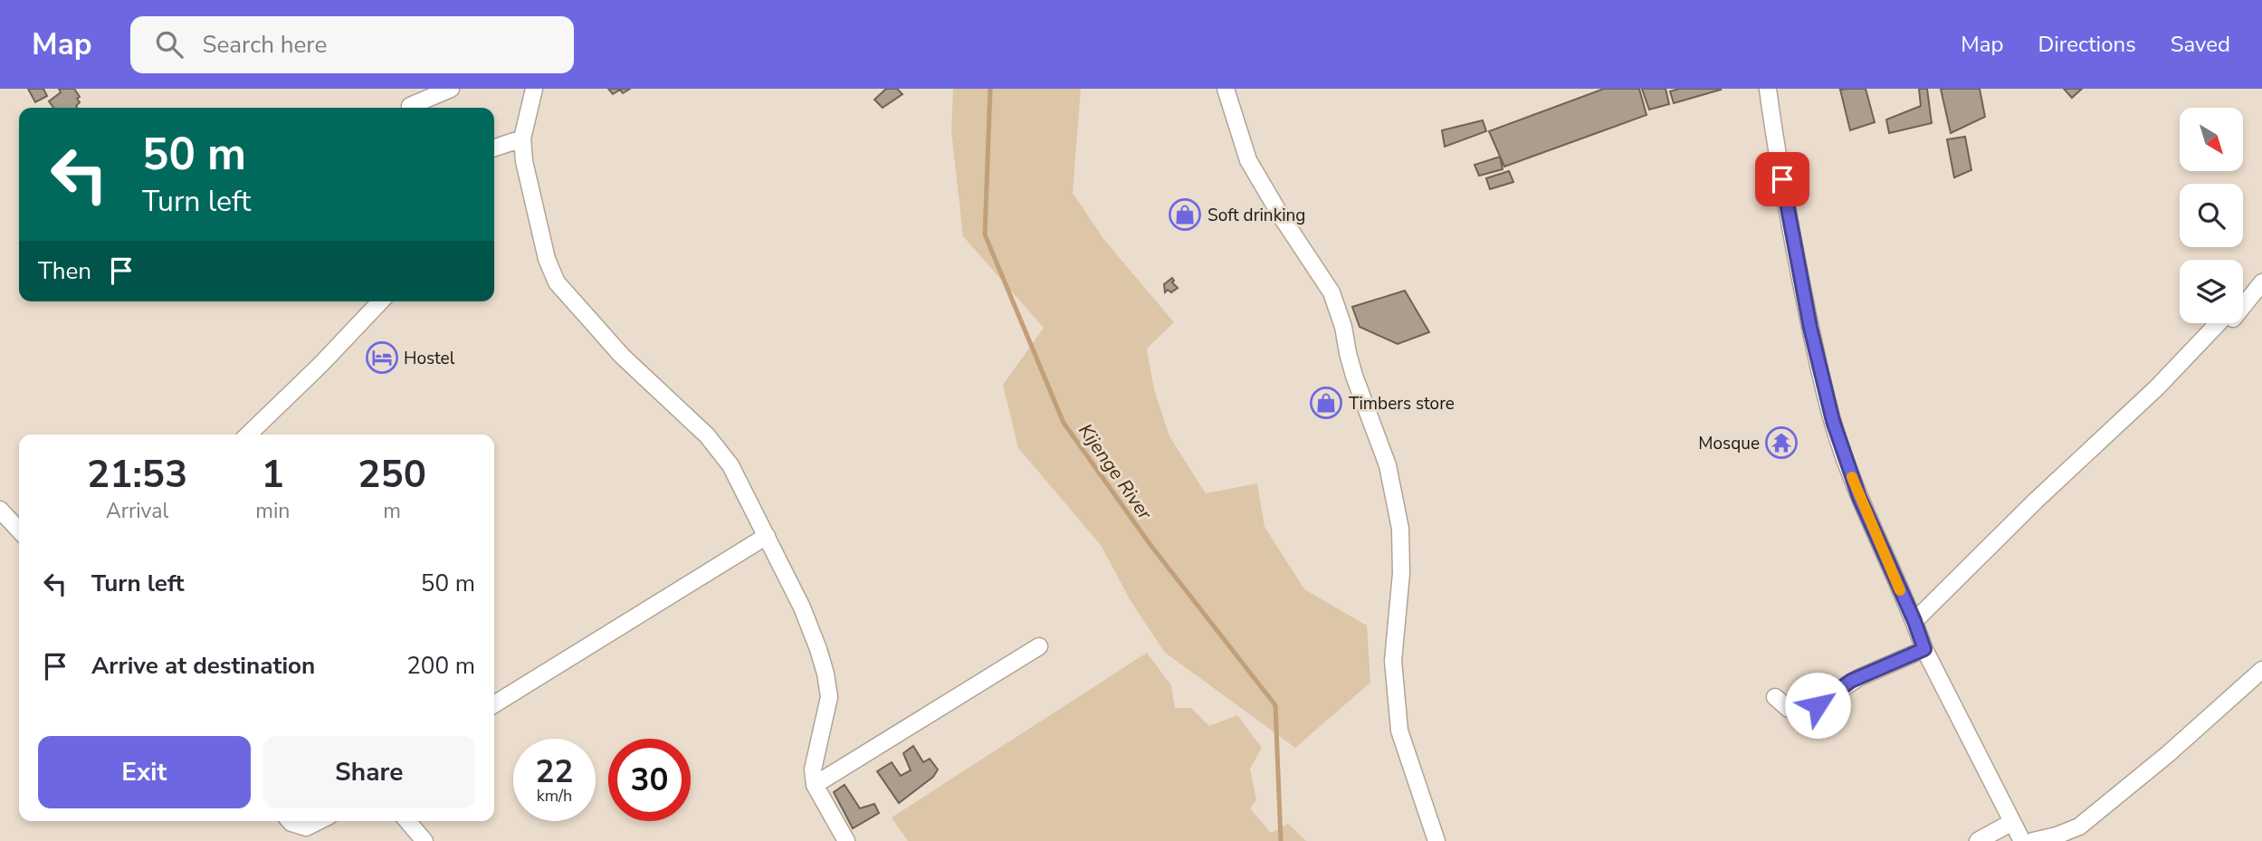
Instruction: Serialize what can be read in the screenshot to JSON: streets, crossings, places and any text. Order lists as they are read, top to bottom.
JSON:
{
  "water": ["Kijenge River"],
  "places": {
    "shop": ["Soft drinking", "Timbers store"],
    "hotel": ["Hostel"],
    "temple": ["Mosque"]
  },
  "north": "bottom right",
  "page": {
    "header": "Map",
    "search": "Search here",
    "nav": ["Map", "Directions", "Saved"],
    "turn": ["50 m", "Turn left"],
    "then": "Then",
    "eta": [
      "21:53",
      "Arrival",
      "1",
      "min",
      "250",
      "m"
    ],
    "list": [
      {
        "name": "Turn left",
        "value": "50 m"
      },
      {
        "name": "Arrive at destination",
        "value": "200 m"
      }
    ],
    "buttons": ["Exit", "Share"],
    "speed": "22 km/h",
    "limit": "30"
  }
}
